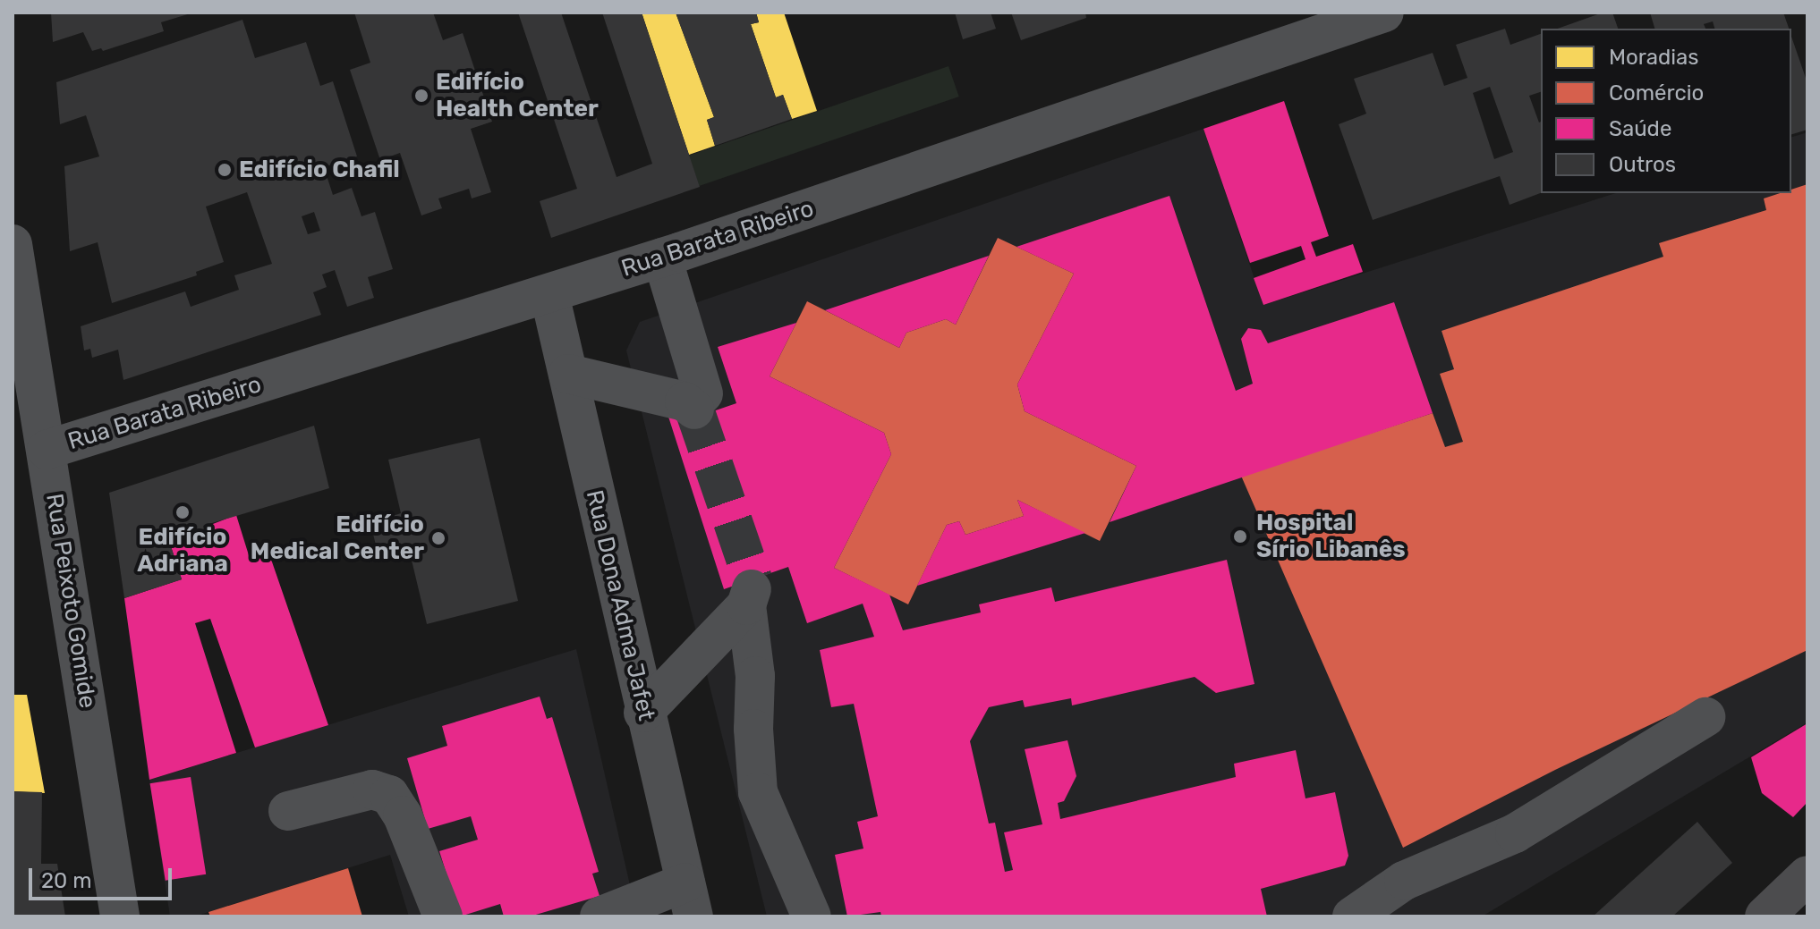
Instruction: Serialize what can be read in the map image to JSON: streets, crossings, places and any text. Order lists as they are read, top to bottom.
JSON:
{
  "streets": {
    "street": ["Rua Barata Ribeiro", "Rua Peixoto Gomide", "Rua Dona Adma Jafet"]
  },
  "crossings": [
    ["Rua Barata Ribeiro", "Rua Peixoto Gomide"],
    ["Rua Barata Ribeiro", "Rua Dona Adma Jafet"]
  ],
  "places": [
    "Edifício Health Center",
    "Edifício Chafil",
    "Edifício Adriana",
    "Hospital Sírio Libanês",
    "Edifício Medical Center"
  ],
  "legend": [
    "Moradias",
    "Comércio",
    "Saúde",
    "Outros"
  ],
  "scale_bar": "20 m"
}
